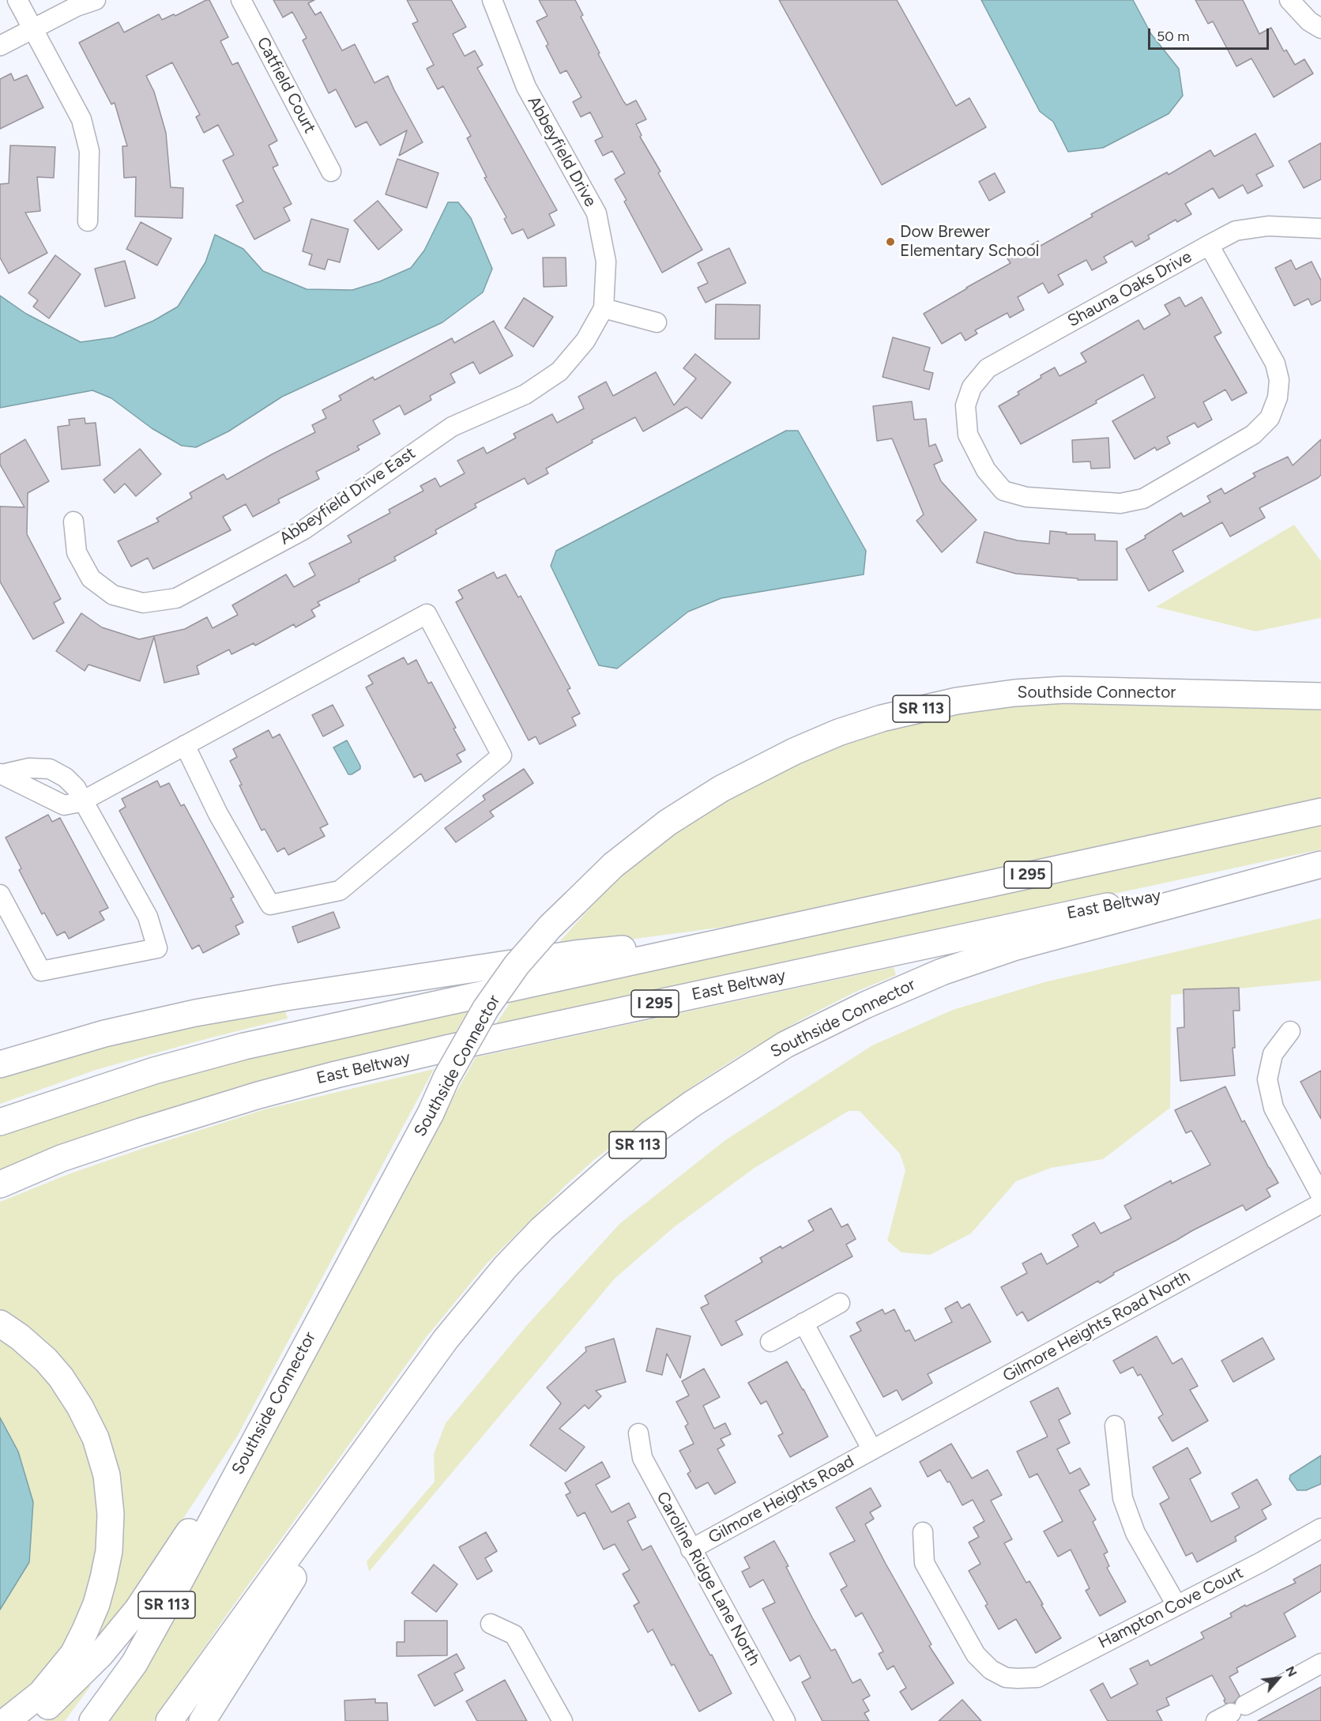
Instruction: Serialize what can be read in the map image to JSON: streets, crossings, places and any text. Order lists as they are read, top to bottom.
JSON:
{
  "streets": {
    "highway": [
      "Southside Connector",
      "SR 113",
      "I 295",
      "East Beltway"
    ],
    "street": [
      "Catfield Court",
      "Abbeyfield Drive",
      "Shauna Oaks Drive",
      "Abbeyfield Drive East",
      "Gilmore Heights Road North",
      "Gilmore Heights Road",
      "Caroline Ridge Lane North",
      "Hampton Cove Court"
    ]
  },
  "crossings": [
    ["Abbeyfield Drive", "Abbeyfield Drive East"],
    ["Southside Connector", "East Beltway"],
    ["Gilmore Heights Road North", "Gilmore Heights Road"],
    ["Gilmore Heights Road", "Caroline Ridge Lane North"]
  ],
  "places": ["Dow Brewer Elementary School"],
  "scale_bar": "50 m",
  "north": "top right"
}
